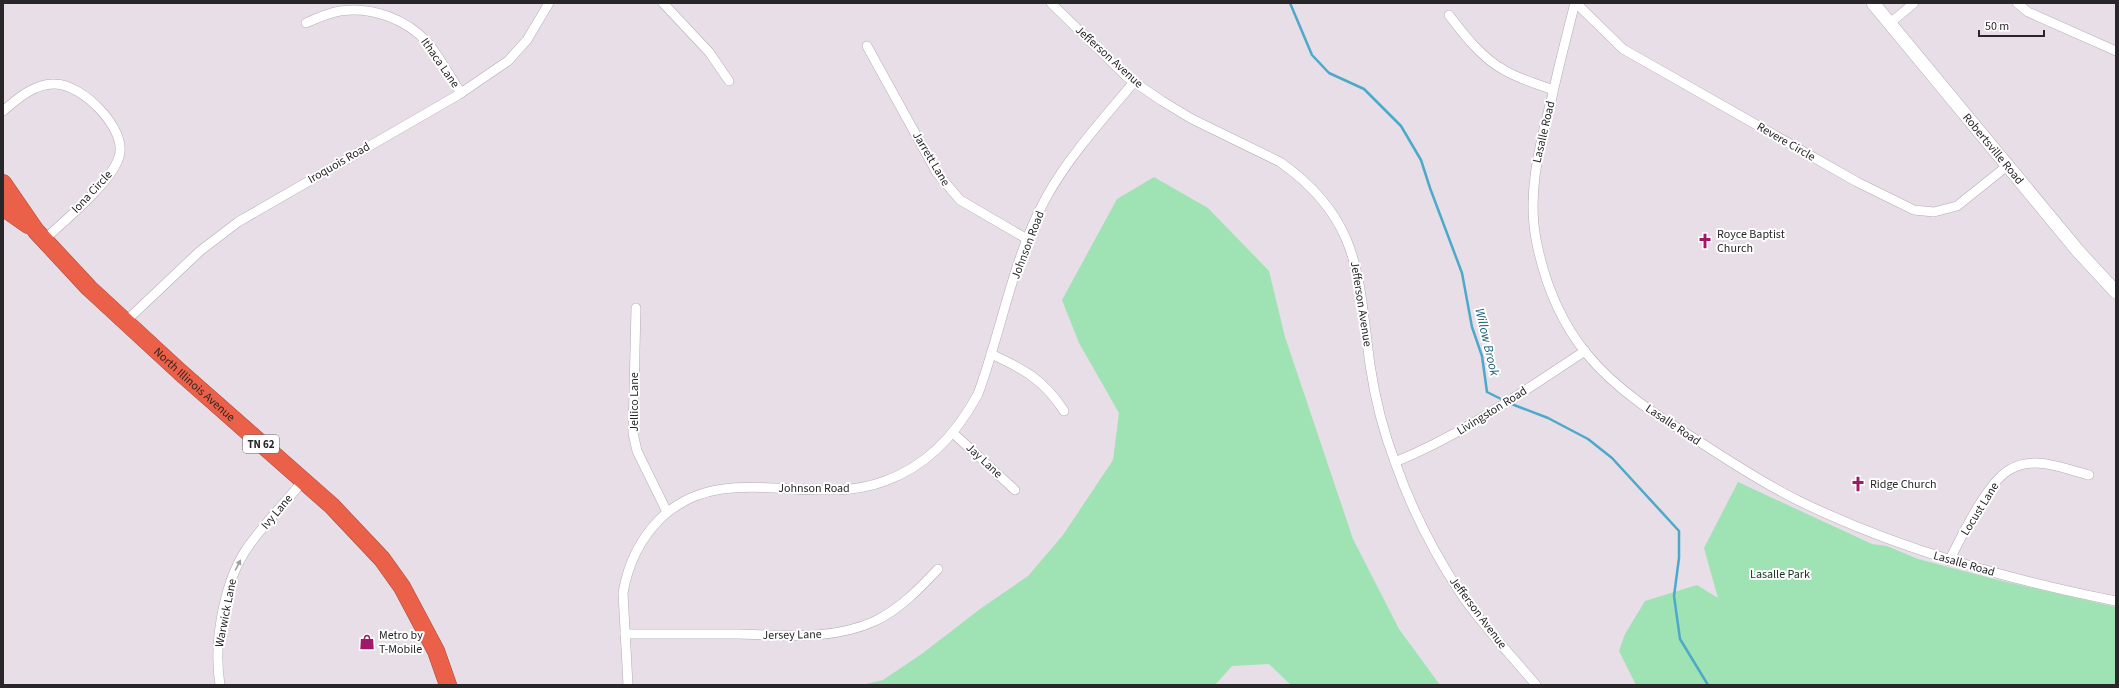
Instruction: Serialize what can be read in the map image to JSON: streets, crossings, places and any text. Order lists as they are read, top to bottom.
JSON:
{
  "streets": {
    "highway": ["North Illinois Avenue", "TN 62"],
    "street": [
      "Jefferson Avenue",
      "Ithaca Lane",
      "Lasalle Road",
      "Revere Circle",
      "Robertsville Road",
      "Jarrett Lane",
      "Iroquois Road",
      "Iona Circle",
      "Johnson Road",
      "Jellico Lane",
      "Livingston Road",
      "Jay Lane",
      "Locust Lane",
      "Ivy Lane",
      "Warwick Lane",
      "Jersey Lane"
    ]
  },
  "crossings": [
    ["Jefferson Avenue", "Johnson Road"],
    ["Jefferson Avenue", "Livingston Road"],
    ["Ithaca Lane", "Iroquois Road"],
    ["Lasalle Road", "Revere Circle"],
    ["Lasalle Road", "Livingston Road"],
    ["Lasalle Road", "Locust Lane"],
    ["Revere Circle", "Robertsville Road"],
    ["Jarrett Lane", "Johnson Road"],
    ["Iroquois Road", "North Illinois Avenue"],
    ["Iona Circle", "North Illinois Avenue"],
    ["Iona Circle", "TN 62"],
    ["Johnson Road", "Jellico Lane"],
    ["Johnson Road", "Jay Lane"],
    ["Johnson Road", "Jersey Lane"],
    ["North Illinois Avenue", "TN 62"],
    ["North Illinois Avenue", "Ivy Lane"],
    ["Ivy Lane", "Warwick Lane"]
  ],
  "one_way": ["Warwick Lane"],
  "water": ["Willow Brook"],
  "parks": ["Lasalle Park"],
  "places": {
    "church": ["Royce Baptist Church", "Ridge Church"],
    "shop": ["Metro by T-Mobile"]
  },
  "scale_bar": "50 m"
}
